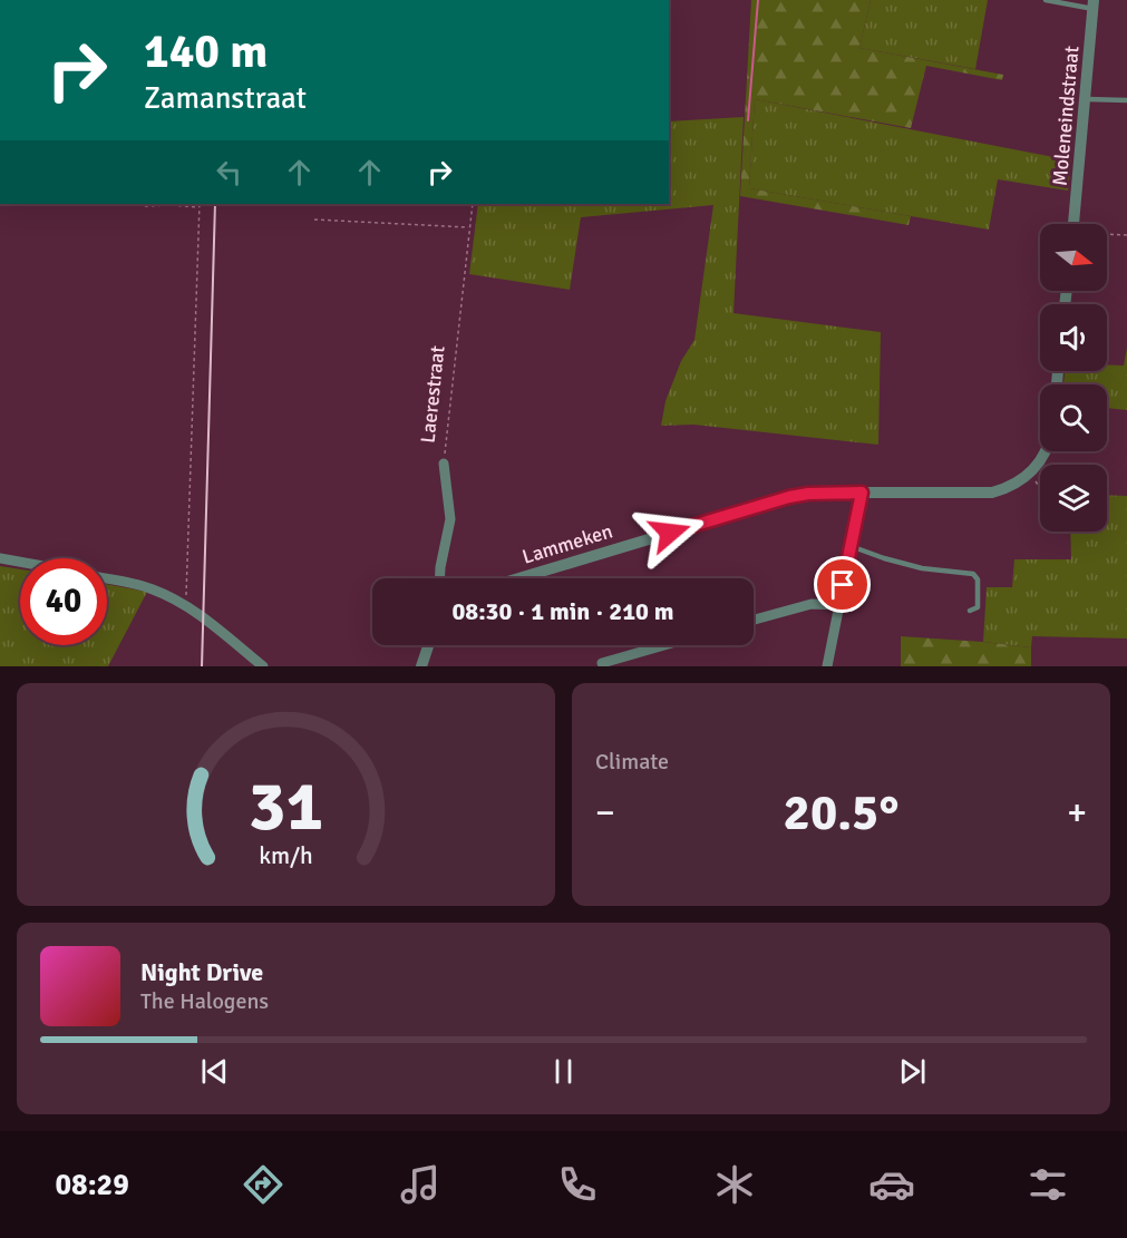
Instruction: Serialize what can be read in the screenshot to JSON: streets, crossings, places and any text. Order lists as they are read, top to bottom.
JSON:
{
  "streets": {
    "street": ["Moleneindstraat", "Laerestraat", "Lammeken"]
  },
  "north": "right",
  "page": {
    "turn": ["140 m", "Zamanstraat"],
    "limit": "40",
    "trip": "08:30 · 1 min · 210 m",
    "tile": "Climate",
    "heat": ["−", "20.5°", "+"],
    "song": ["Night Drive", "The Halogens"],
    "tabs": "08:29",
    "gauge": ["31", "km/h"]
  }
}
